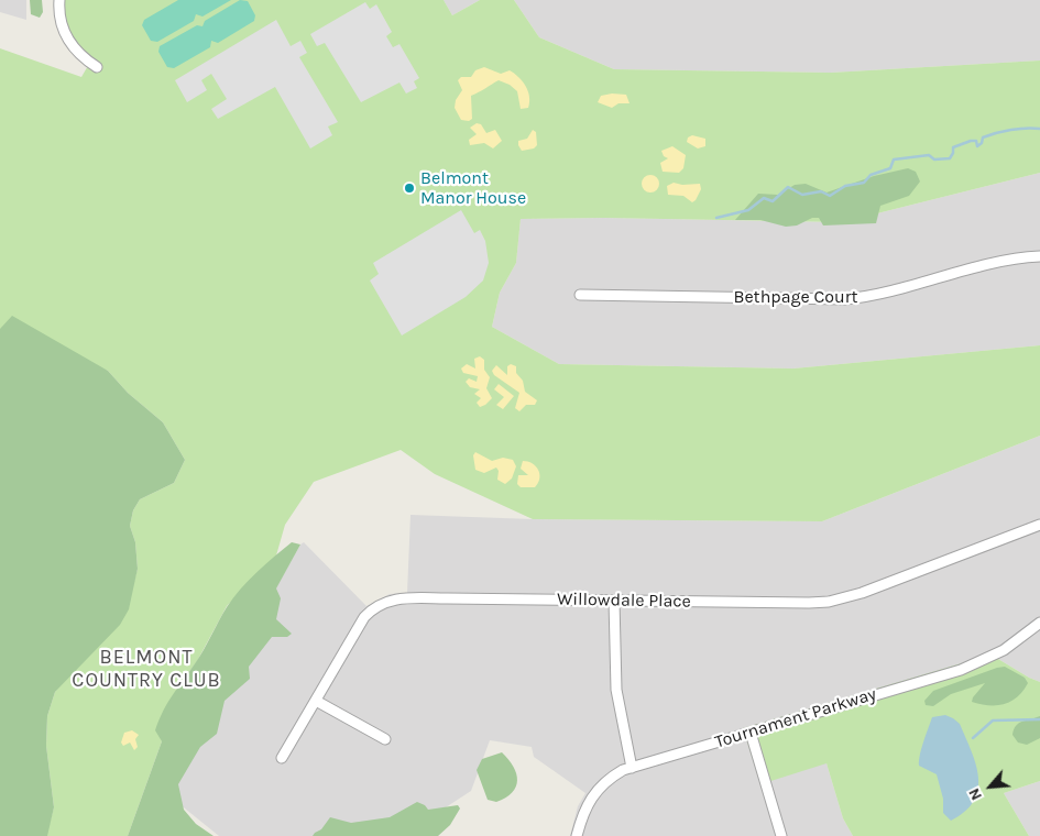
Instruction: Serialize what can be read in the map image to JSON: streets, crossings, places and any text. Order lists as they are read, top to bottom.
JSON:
{
  "streets": {
    "street": ["Bethpage Court", "Willowdale Place", "Tournament Parkway"]
  },
  "districts": ["BELMONT COUNTRY CLUB"],
  "places": ["Belmont Manor House"],
  "north": "bottom left"
}
